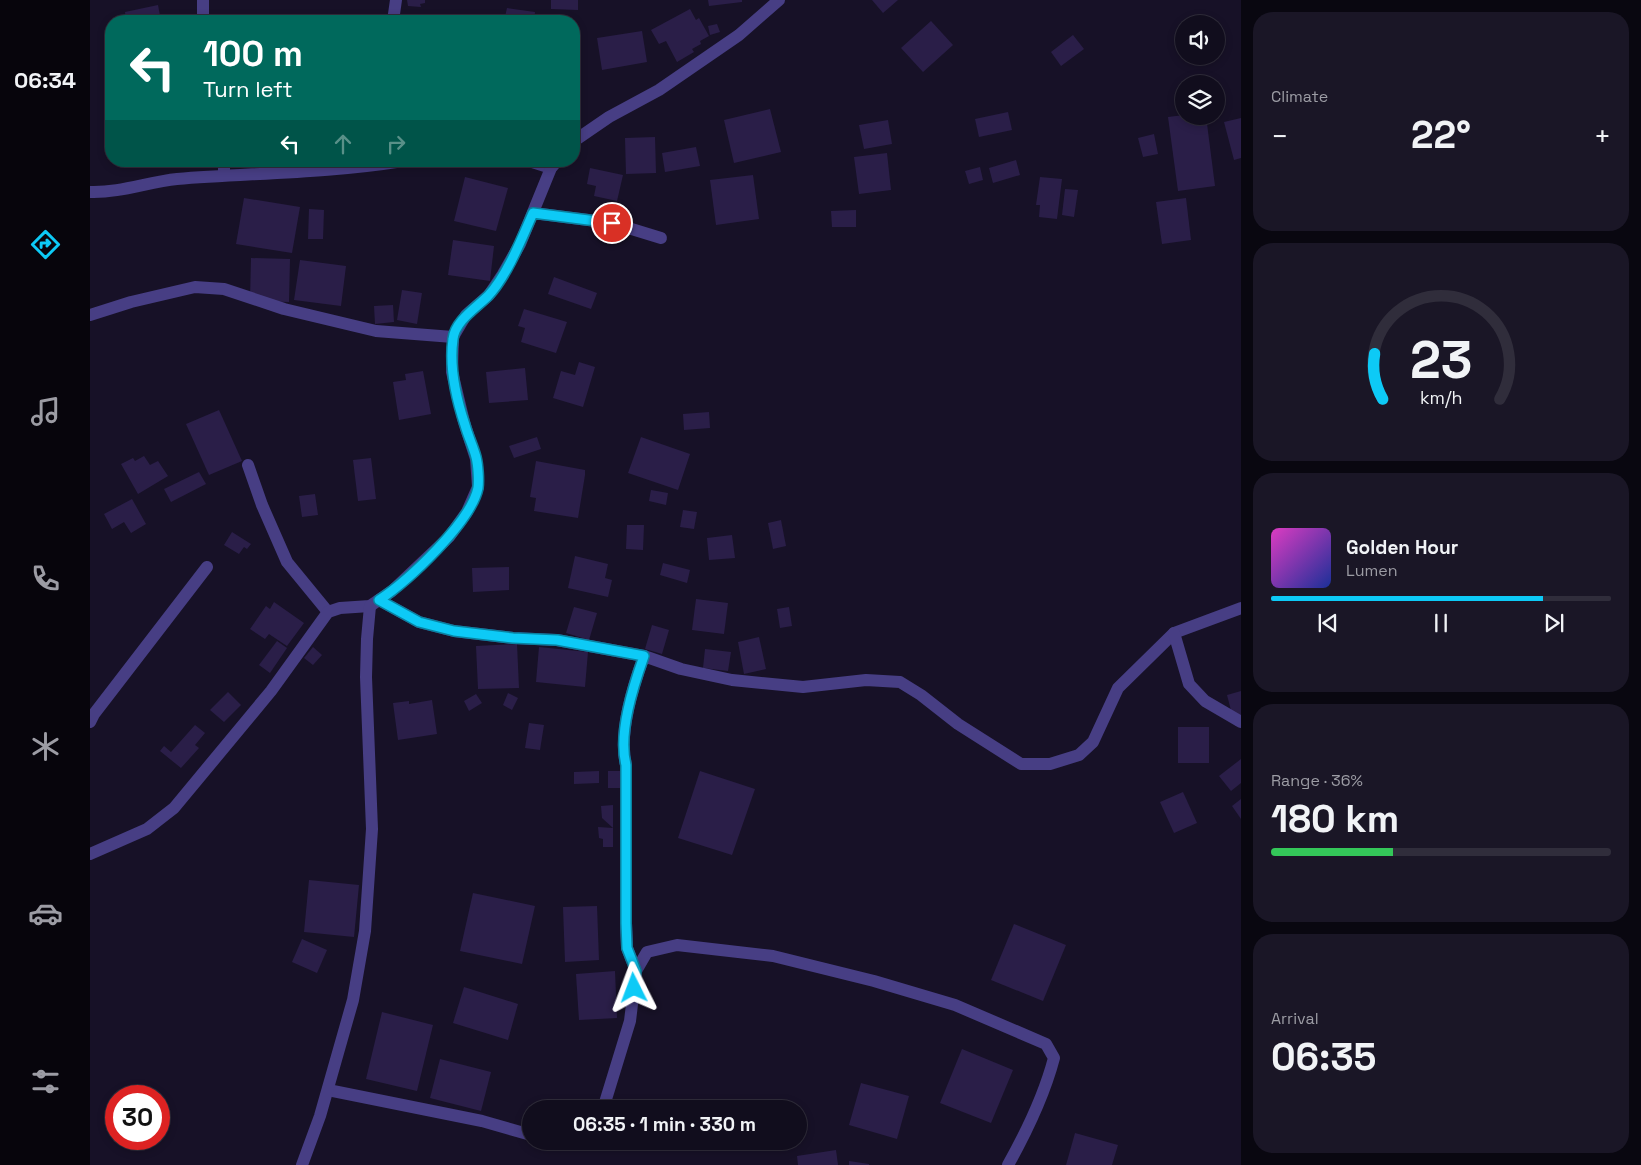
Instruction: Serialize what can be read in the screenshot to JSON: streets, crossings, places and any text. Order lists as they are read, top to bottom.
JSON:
{
  "page": {
    "tabs": "06:34",
    "tile": [
      "Climate",
      ["Range · 36%", "180 km"],
      ["Arrival", "06:35"]
    ],
    "turn": ["100 m", "Turn left"],
    "heat": ["−", "22°", "+"],
    "song": ["Golden Hour", "Lumen"],
    "limit": "30",
    "trip": "06:35 · 1 min · 330 m",
    "gauge": ["23", "km/h"]
  }
}
